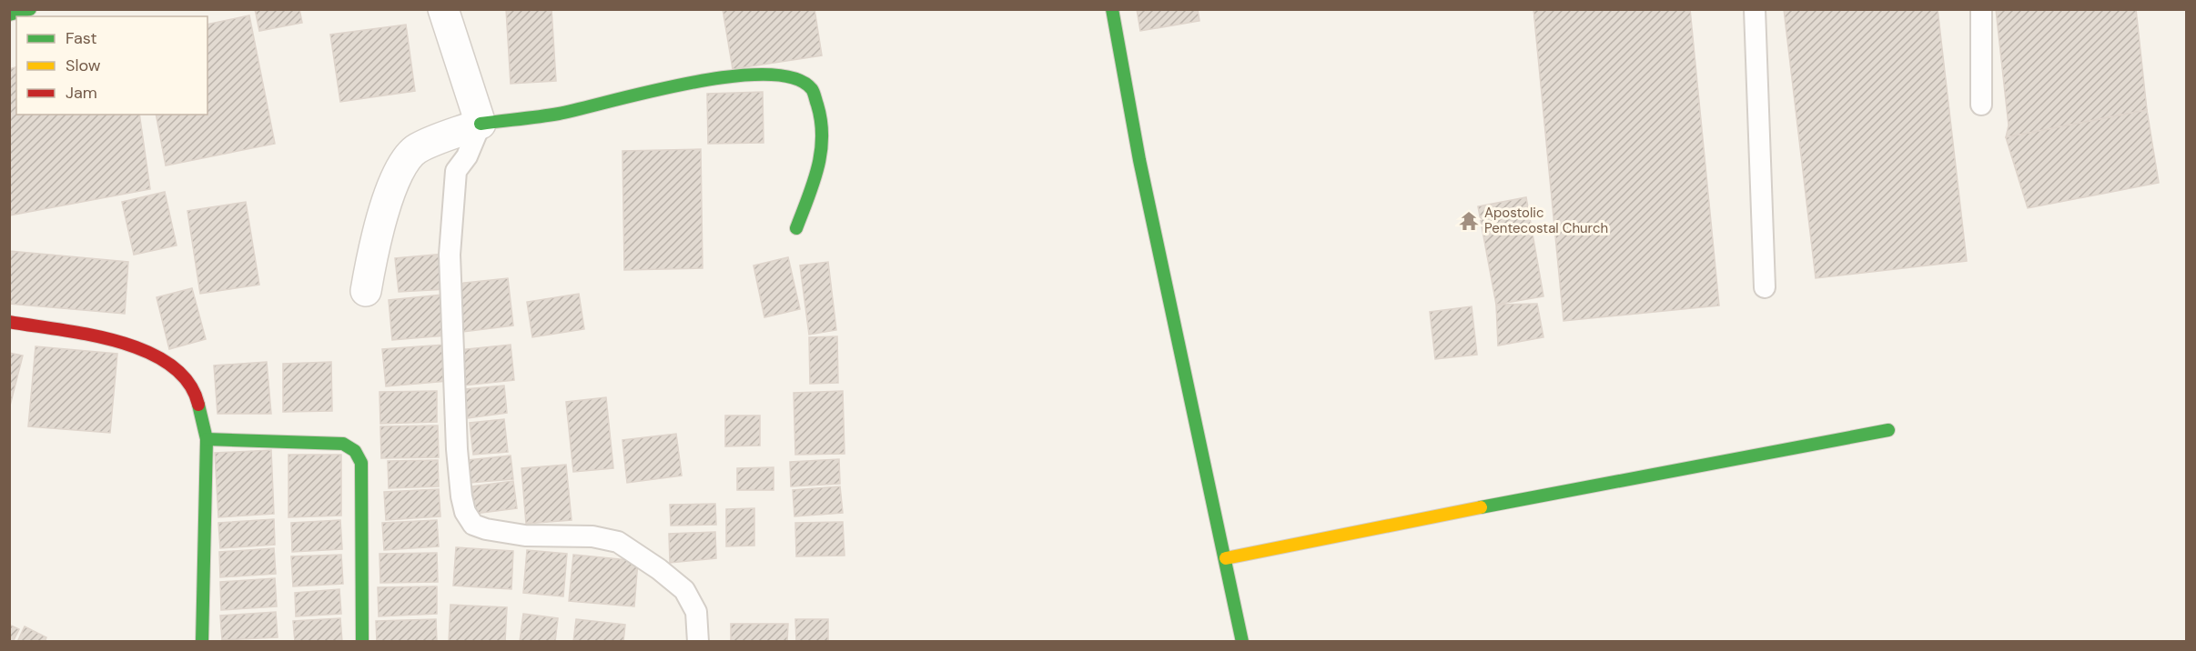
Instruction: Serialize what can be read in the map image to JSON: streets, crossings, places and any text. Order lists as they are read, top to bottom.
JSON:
{
  "places": {
    "temple": ["Apostolic Pentecostal Church"]
  },
  "legend": ["Fast", "Slow", "Jam"]
}
